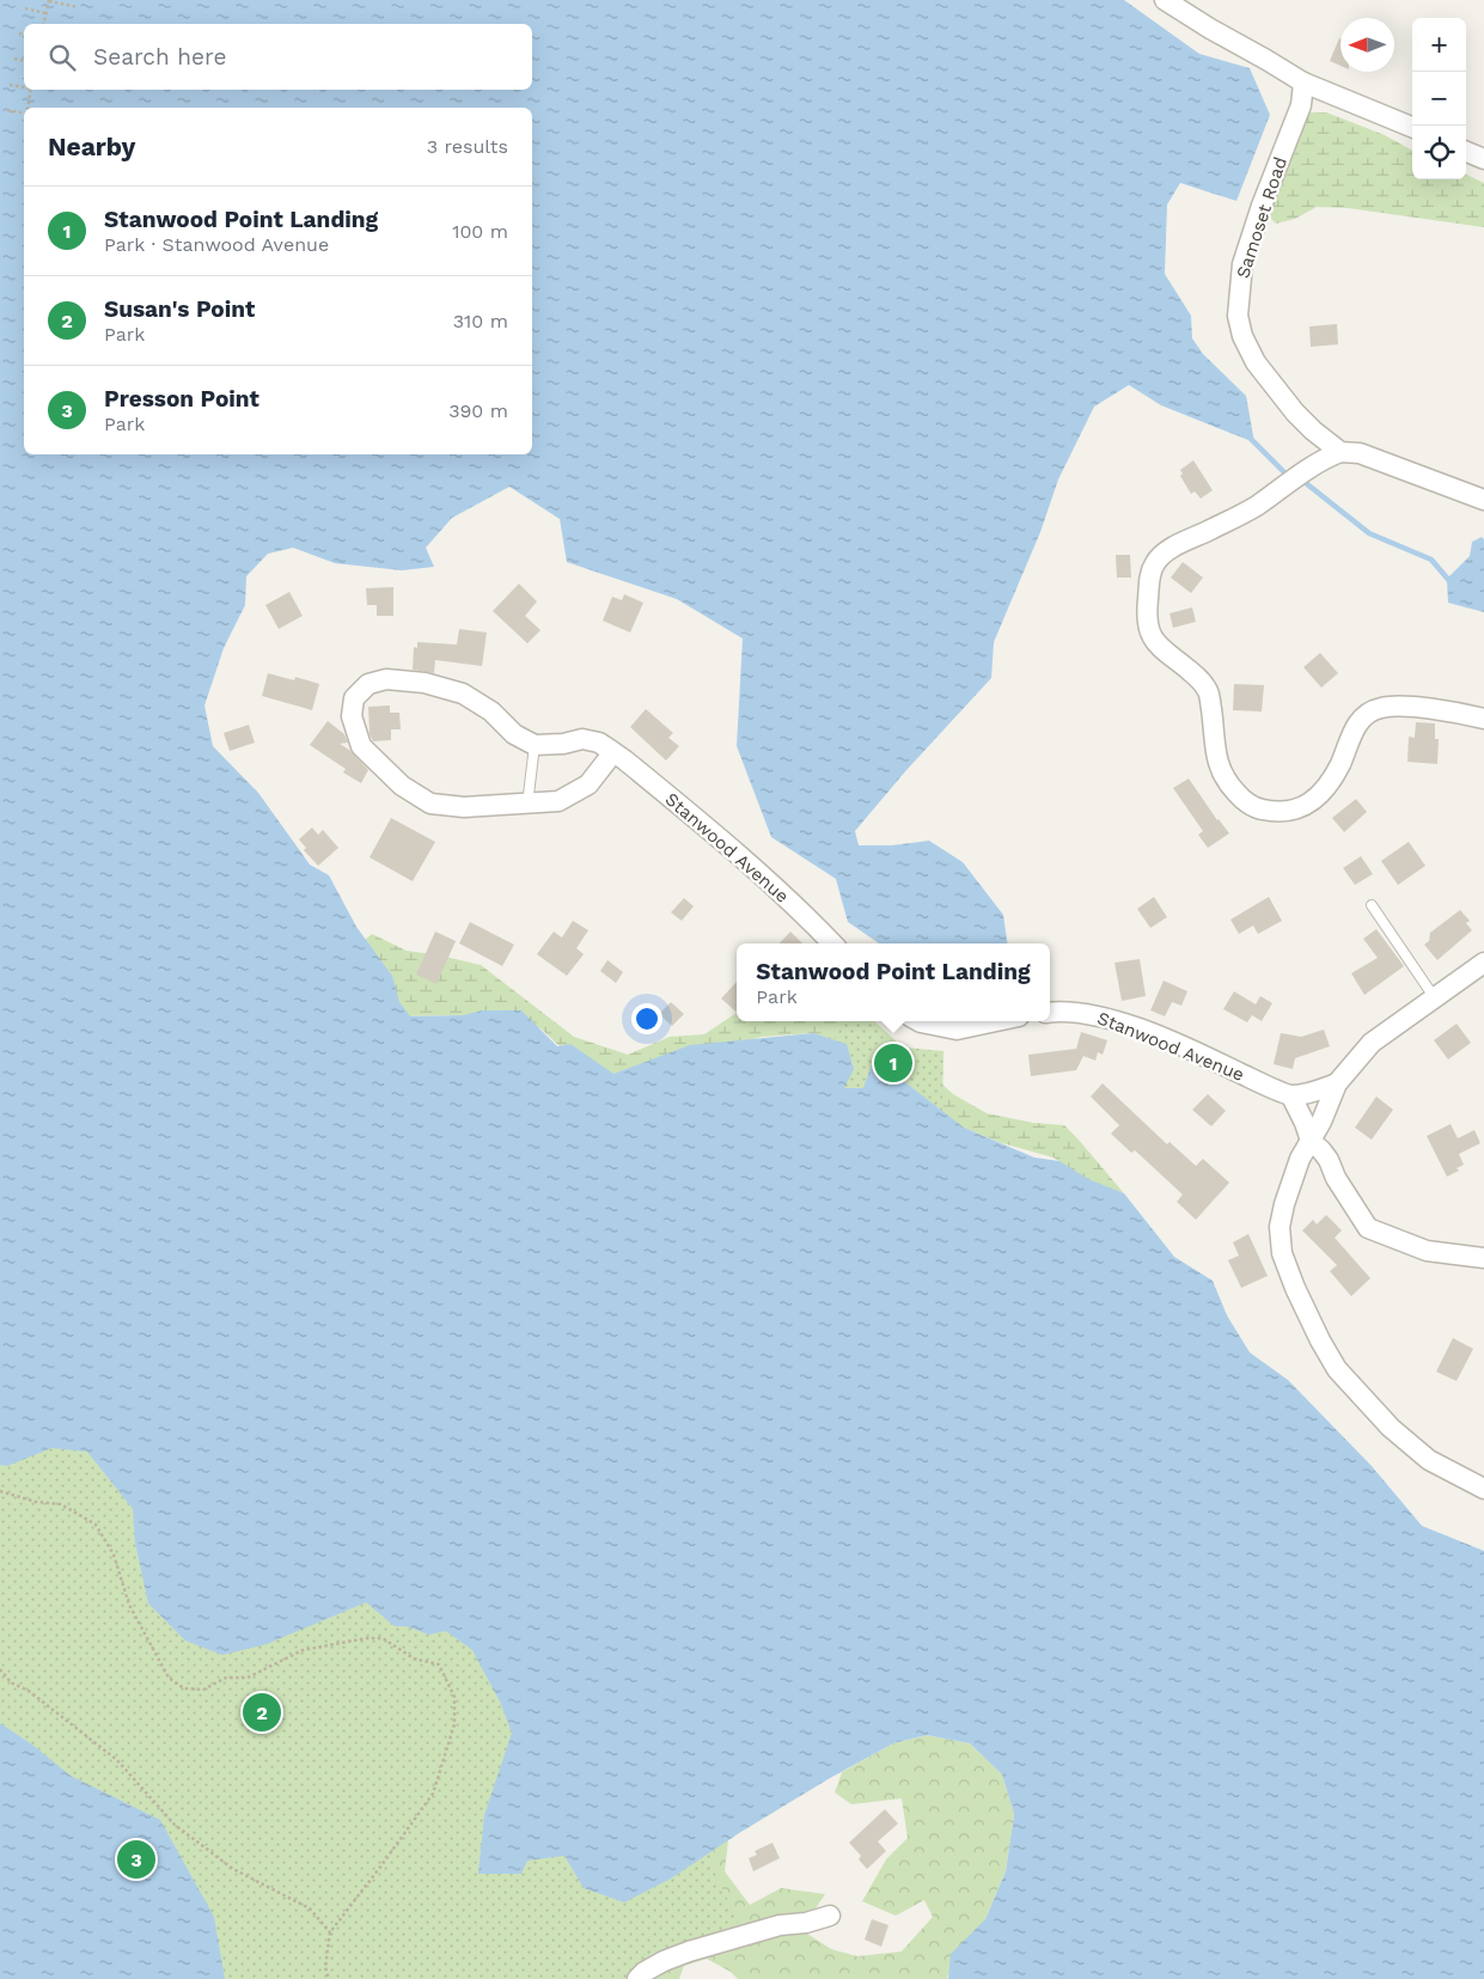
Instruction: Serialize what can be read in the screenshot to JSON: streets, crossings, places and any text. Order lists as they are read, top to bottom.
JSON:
{
  "streets": {
    "street": ["Samoset Road", "Stanwood Avenue"]
  },
  "north": "left",
  "page": {
    "map_buttons": ["+", "−"],
    "search": "Search here",
    "heading": ["Nearby", "3 results"],
    "list": [
      {
        "mark": "1",
        "name": "Stanwood Point Landing",
        "note": "Park · Stanwood Avenue",
        "value": "100 m"
      },
      {
        "mark": "2",
        "name": "Susan's Point",
        "note": "Park",
        "value": "310 m"
      },
      {
        "mark": "3",
        "name": "Presson Point",
        "note": "Park",
        "value": "390 m"
      }
    ],
    "popup": ["Stanwood Point Landing", "Park"],
    "pins": ["1", "2", "3"]
  }
}
